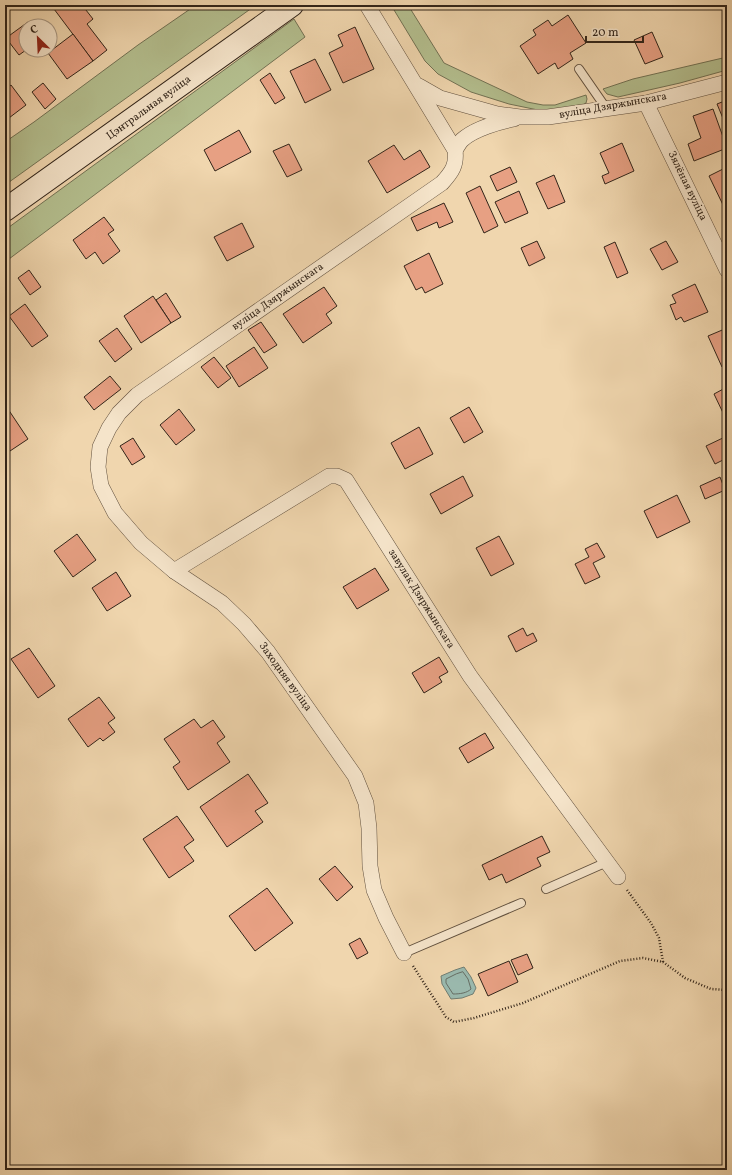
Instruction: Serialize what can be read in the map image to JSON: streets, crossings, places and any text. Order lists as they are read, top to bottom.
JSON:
{
  "streets": {
    "main road": ["Цэнтральная вуліца"],
    "street": [
      "вуліца Дзяржынскага",
      "Зялёная вуліца",
      "завулак Дзяржынскага",
      "Заходняя вуліца"
    ]
  },
  "crossings": [
    ["вуліца Дзяржынскага", "Зялёная вуліца"],
    ["вуліца Дзяржынскага", "Заходняя вуліца"],
    ["завулак Дзяржынскага", "Заходняя вуліца"]
  ],
  "scale_bar": "20 m",
  "north": "top left"
}
